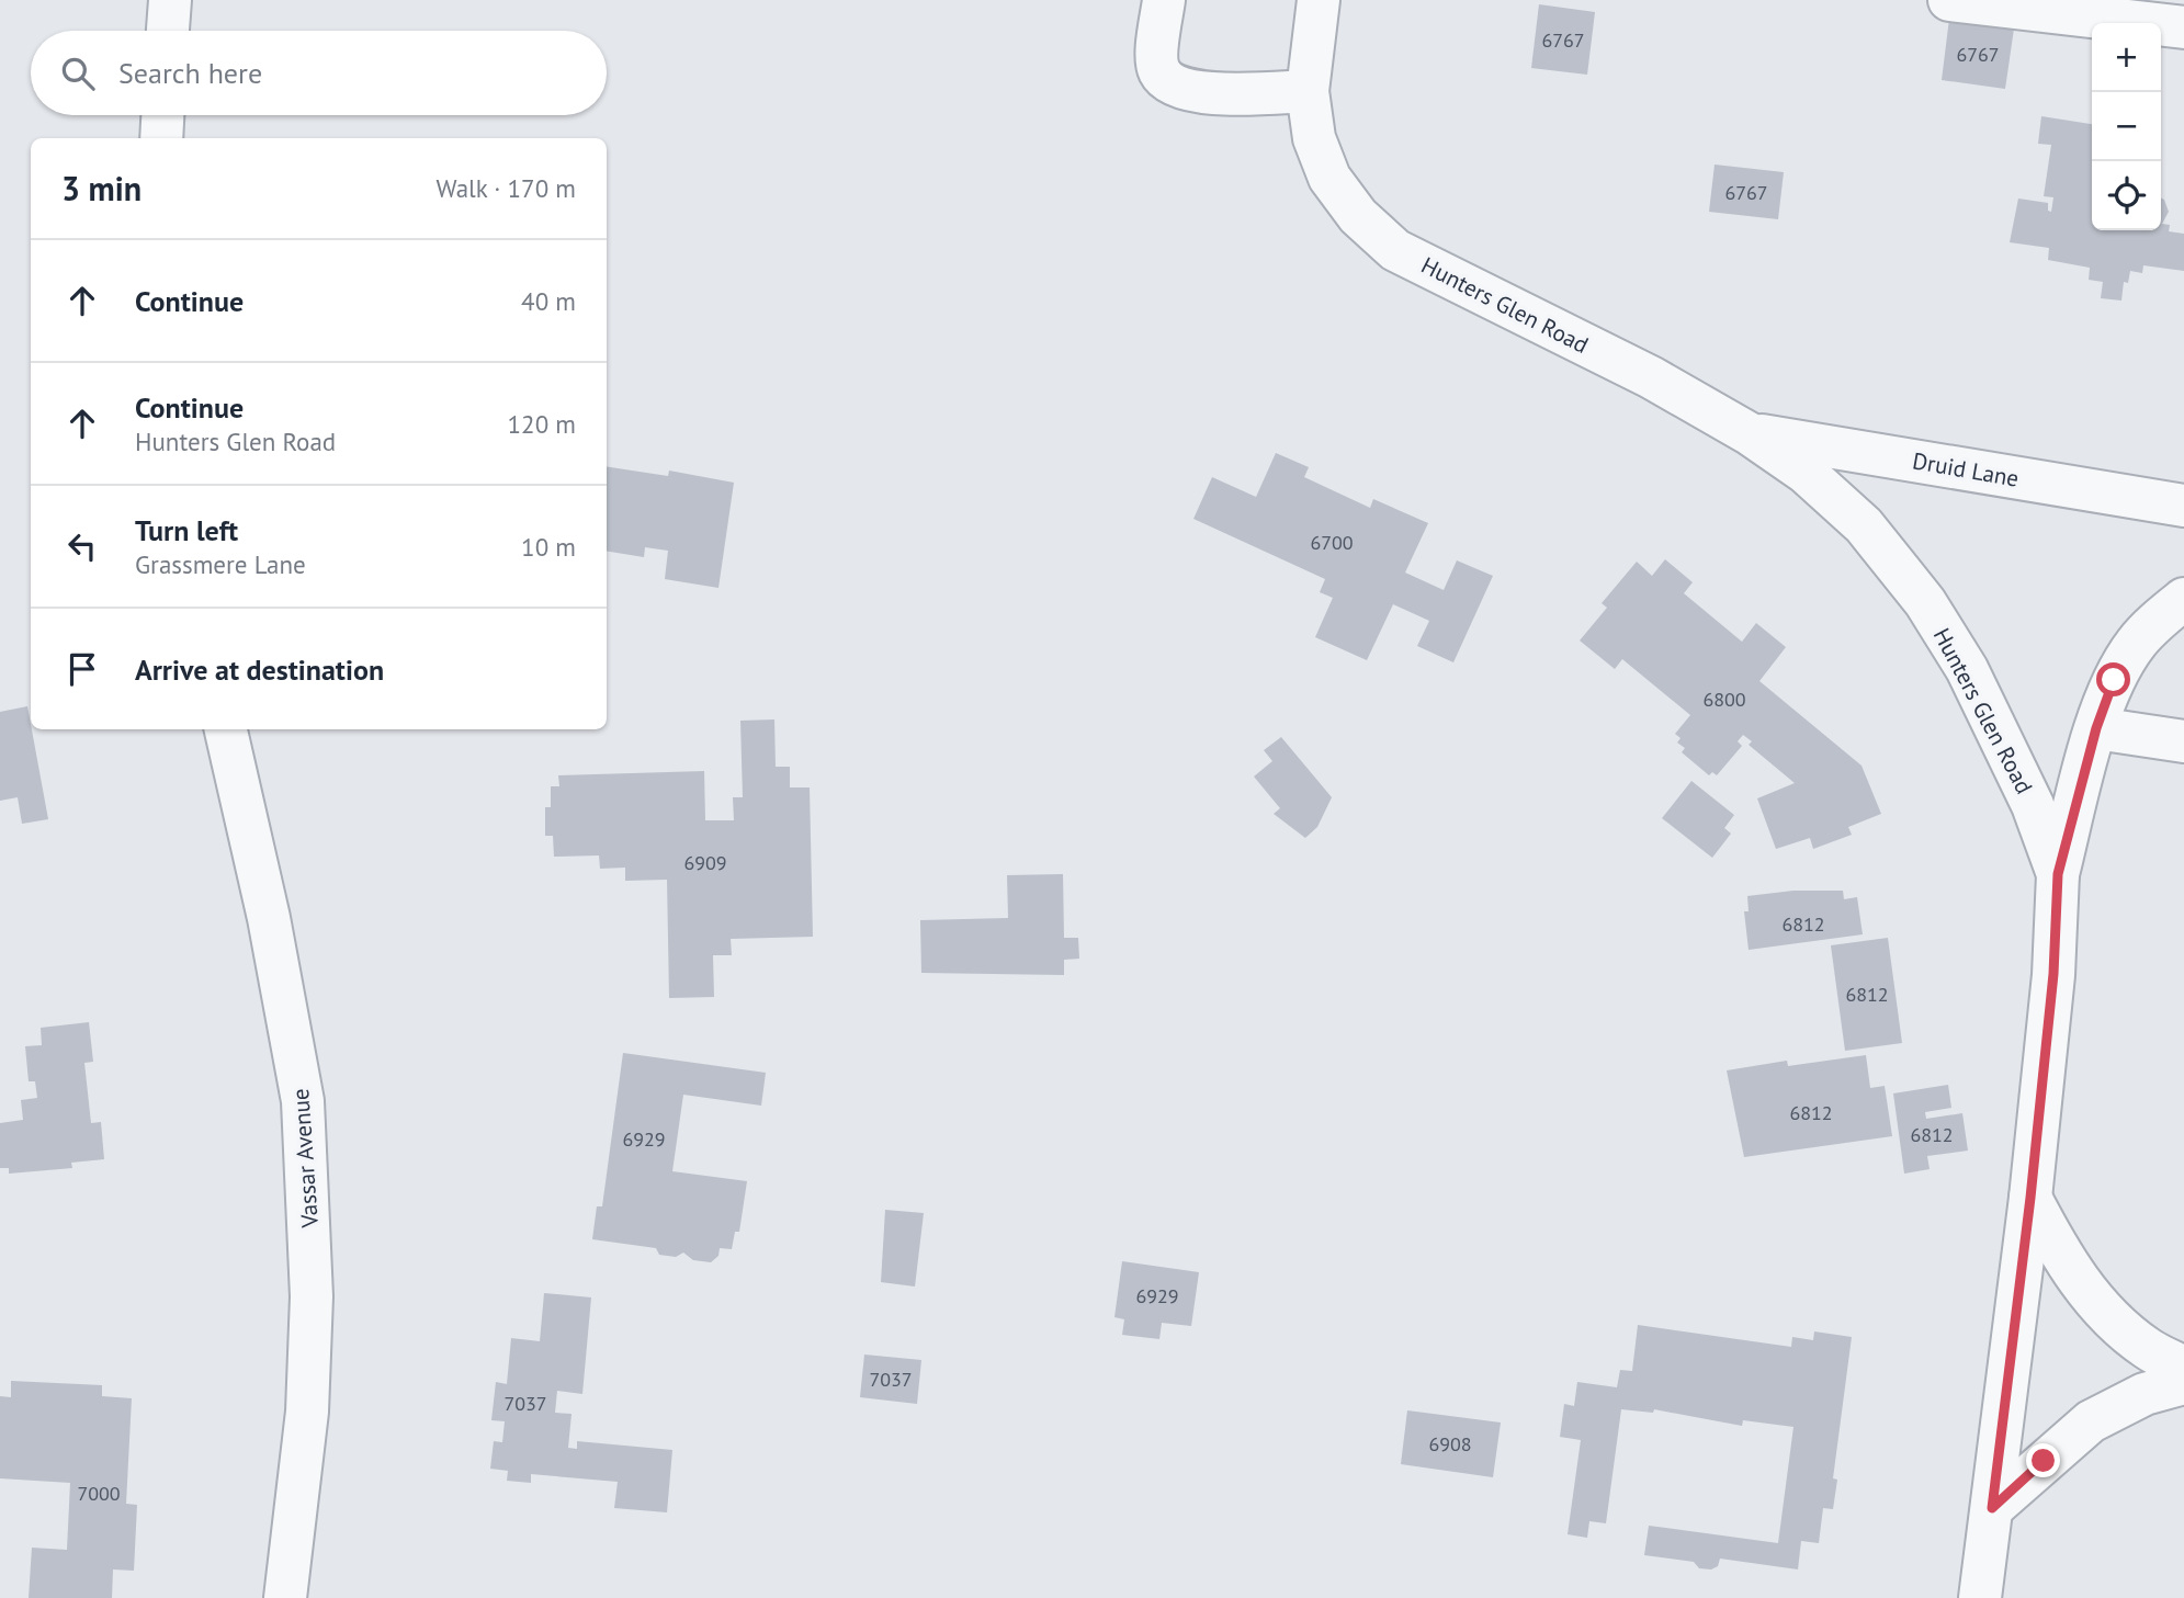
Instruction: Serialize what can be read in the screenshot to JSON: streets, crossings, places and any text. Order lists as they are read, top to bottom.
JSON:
{
  "streets": {
    "street": ["Hunters Glen Road", "Druid Lane", "Vassar Avenue"]
  },
  "crossings": [
    ["Hunters Glen Road", "Druid Lane"]
  ],
  "house_numbers": [
    "6767",
    "6767",
    "6767",
    "6700",
    "6800",
    "6909",
    "6812",
    "6812",
    "6812",
    "6812",
    "6929",
    "6929",
    "7037",
    "7037",
    "6908",
    "7000"
  ],
  "page": {
    "map_buttons": ["+", "−"],
    "search": "Search here",
    "heading": ["3 min", "Walk · 170 m"],
    "list": [
      ["Continue", "40 m"],
      ["Continue", "Hunters Glen Road", "120 m"],
      ["Turn left", "Grassmere Lane", "10 m"],
      "Arrive at destination"
    ]
  }
}
